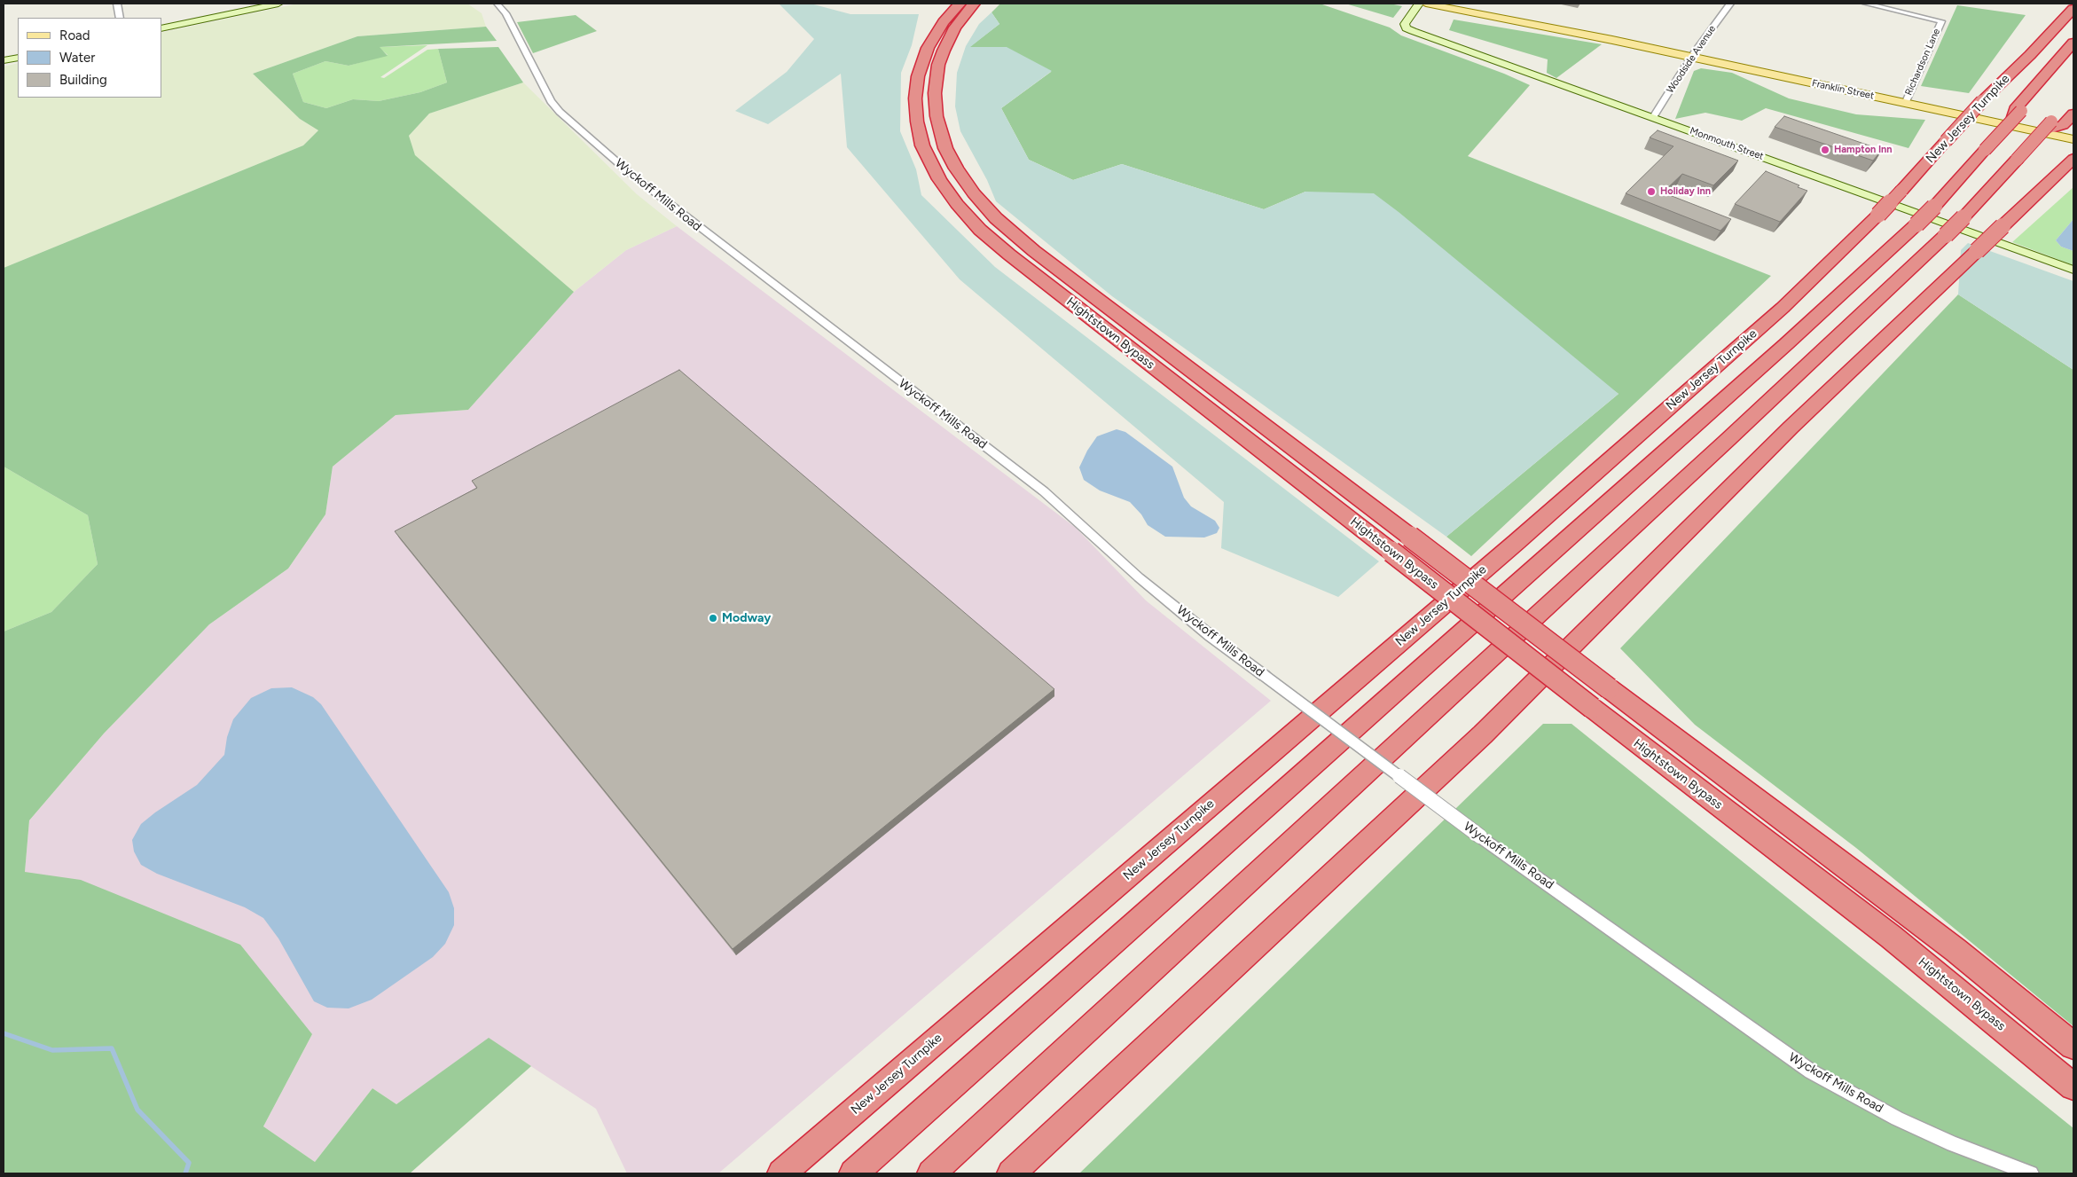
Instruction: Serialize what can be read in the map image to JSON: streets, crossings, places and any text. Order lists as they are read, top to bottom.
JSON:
{
  "streets": {
    "highway": ["New Jersey Turnpike", "Hightstown Bypass"],
    "main road": ["Franklin Street"],
    "street": [
      "Woodside Avenue",
      "Richardson Lane",
      "Monmouth Street",
      "Wyckoff Mills Road"
    ]
  },
  "crossings": [
    ["Woodside Avenue", "Franklin Street"],
    ["Woodside Avenue", "Monmouth Street"],
    ["Richardson Lane", "Franklin Street"]
  ],
  "places": ["Hampton Inn", "Holiday Inn", "Modway"],
  "legend": ["Road", "Water", "Building"]
}
